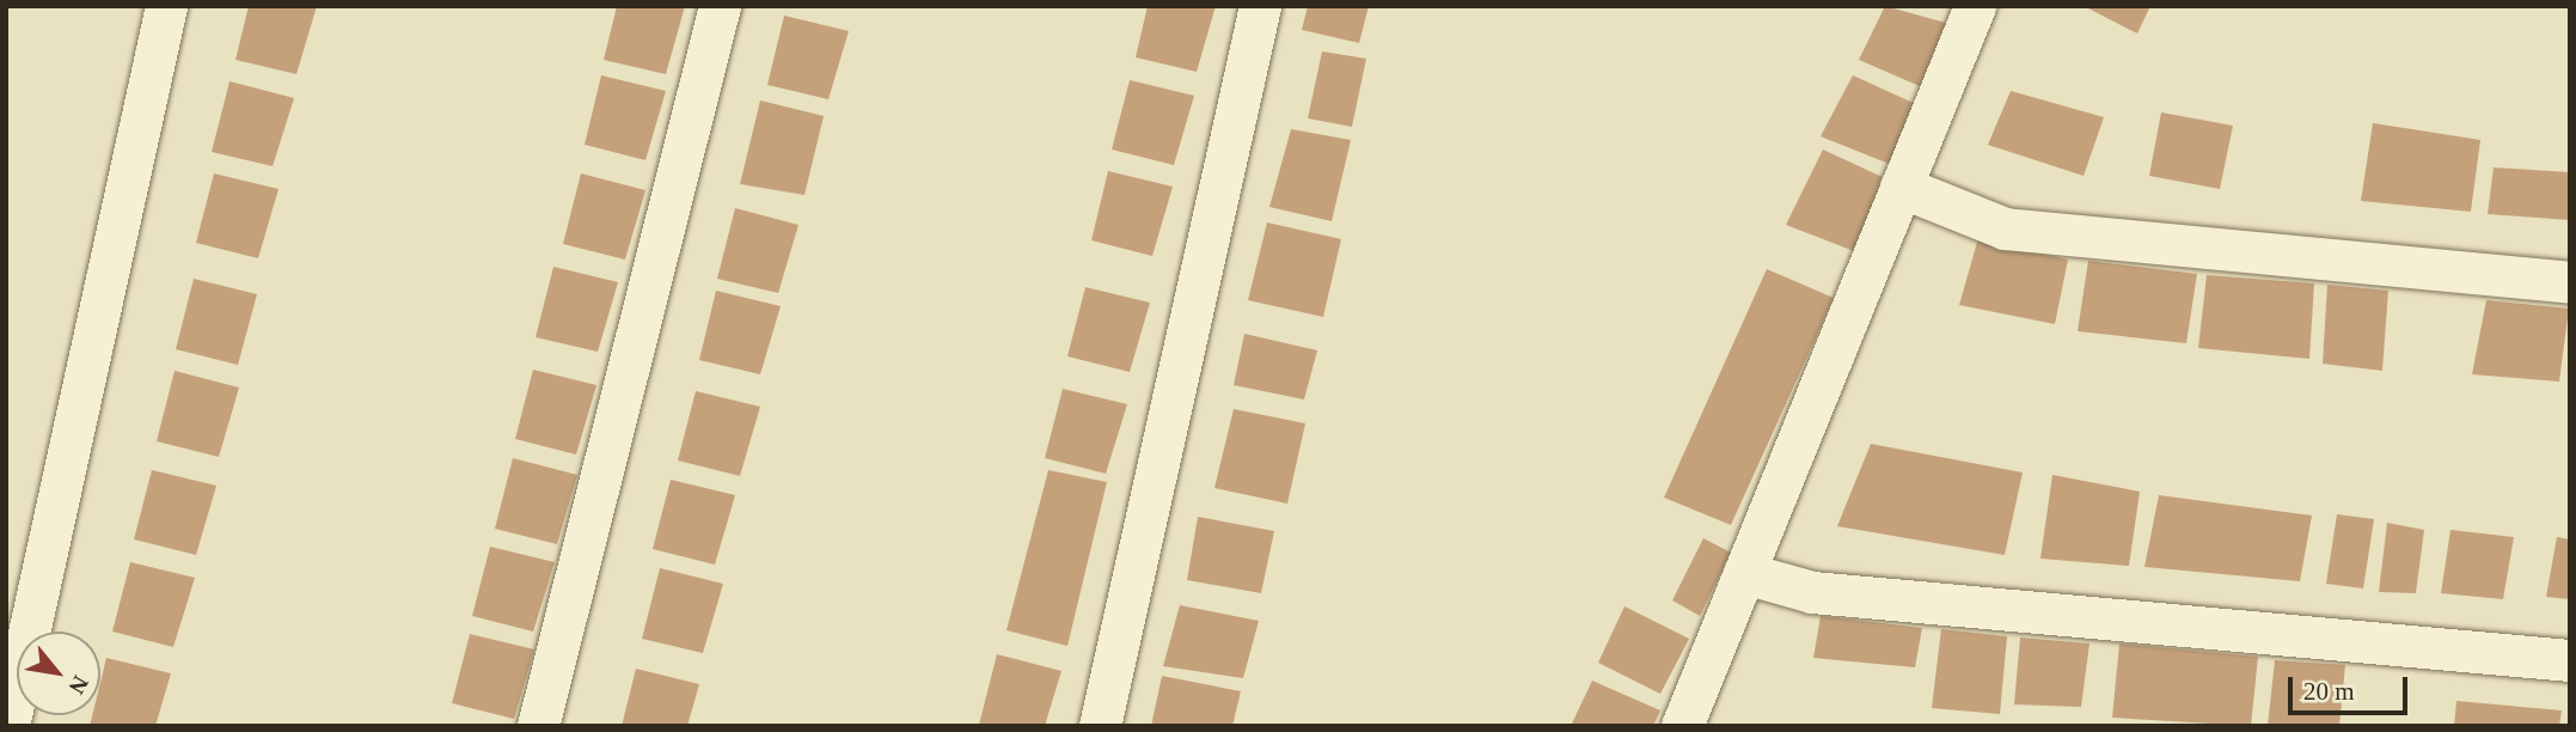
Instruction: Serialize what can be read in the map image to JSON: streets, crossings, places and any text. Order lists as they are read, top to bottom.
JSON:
{
  "scale_bar": "20 m",
  "north": "bottom right"
}
